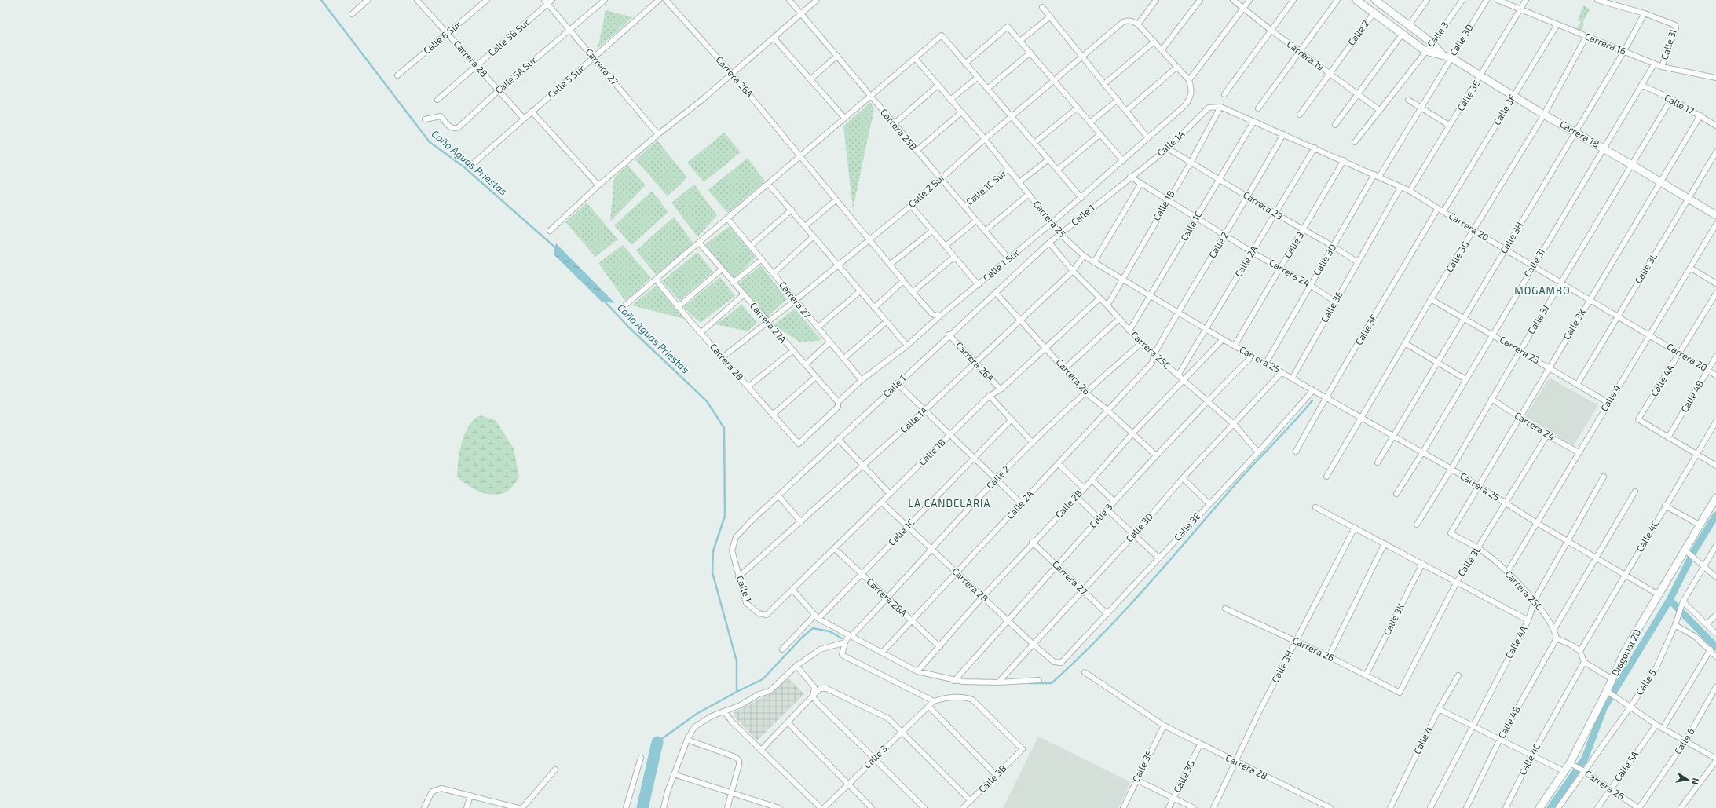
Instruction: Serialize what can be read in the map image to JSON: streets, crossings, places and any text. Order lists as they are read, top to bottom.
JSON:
{
  "streets": {
    "street": [
      "Calle 2",
      "Calle 3",
      "Calle 6 Sur",
      "Calle 5B Sur",
      "Calle 3D",
      "Carrera 16",
      "Calle 3I",
      "Carrera 19",
      "Carrera 28",
      "Carrera 27",
      "Calle 5A Sur",
      "Carrera 26A",
      "Calle 5 Sur",
      "Calle 3E",
      "Calle 17",
      "Calle 3F",
      "Carrera 25B",
      "Carrera 18",
      "Calle 1A",
      "Calle 1C Sur",
      "Calle 2 Sur",
      "Calle 1B",
      "Carrera 23",
      "Calle 1",
      "Carrera 25",
      "Calle 1C",
      "Carrera 20",
      "Calle 3H",
      "Calle 3G",
      "Calle 2A",
      "Calle 1 Sur",
      "Calle 3L",
      "Carrera 24",
      "Calle 3J",
      "Carrera 27A",
      "Calle 3K",
      "Carrera 25C",
      "Carrera 26",
      "Calle 4A",
      "Calle 4B",
      "Calle 4",
      "Calle 2B",
      "Calle 4C",
      "Carrera 28A",
      "Diagonal 2D",
      "Calle 5",
      "Calle 6",
      "Calle 5A",
      "Calle 3B"
    ]
  },
  "crossings": [
    ["Calle 2", "Carrera 19"],
    ["Calle 2", "Carrera 28"],
    ["Calle 2", "Carrera 26A"],
    ["Calle 2", "Carrera 18"],
    ["Calle 2", "Carrera 23"],
    ["Calle 2", "Carrera 25"],
    ["Calle 2", "Carrera 20"],
    ["Calle 2", "Calle 2A"],
    ["Calle 2", "Carrera 24"],
    ["Calle 2", "Carrera 25C"],
    ["Calle 2", "Carrera 26"],
    ["Calle 2", "Carrera 28A"],
    ["Calle 3", "Carrera 19"],
    ["Calle 3", "Carrera 28"],
    ["Calle 3", "Carrera 27"],
    ["Calle 3", "Carrera 18"],
    ["Calle 3", "Carrera 23"],
    ["Calle 3", "Carrera 25"],
    ["Calle 3", "Carrera 20"],
    ["Calle 3", "Carrera 24"],
    ["Calle 3", "Carrera 25C"],
    ["Calle 3", "Carrera 26"],
    ["Calle 3", "Calle 3B"],
    ["Calle 6 Sur", "Carrera 28"],
    ["Calle 5B Sur", "Carrera 28"],
    ["Calle 5B Sur", "Carrera 27"],
    ["Calle 3D", "Carrera 28"],
    ["Calle 3D", "Carrera 27"],
    ["Calle 3D", "Carrera 18"],
    ["Calle 3D", "Carrera 23"],
    ["Calle 3D", "Carrera 25"],
    ["Calle 3D", "Carrera 20"],
    ["Calle 3D", "Carrera 24"],
    ["Calle 3D", "Carrera 25C"],
    ["Carrera 16", "Calle 3I"],
    ["Carrera 16", "Calle 3E"],
    ["Carrera 16", "Calle 3F"],
    ["Carrera 16", "Calle 3H"],
    ["Carrera 16", "Calle 3G"],
    ["Calle 3I", "Calle 17"],
    ["Calle 3I", "Carrera 18"],
    ["Calle 3I", "Carrera 23"],
    ["Calle 3I", "Carrera 25"],
    ["Calle 3I", "Carrera 20"],
    ["Calle 3I", "Calle 3H"],
    ["Carrera 28", "Calle 5A Sur"],
    ["Carrera 28", "Calle 5 Sur"],
    ["Carrera 28", "Calle 3E"],
    ["Carrera 28", "Calle 3F"],
    ["Carrera 28", "Calle 2 Sur"],
    ["Carrera 28", "Calle 1B"],
    ["Carrera 28", "Calle 1C"],
    ["Carrera 28", "Calle 3H"],
    ["Carrera 28", "Calle 3G"],
    ["Carrera 28", "Calle 2A"],
    ["Carrera 28", "Calle 1 Sur"],
    ["Carrera 28", "Calle 2B"],
    ["Carrera 27", "Calle 5A Sur"],
    ["Carrera 27", "Calle 5 Sur"],
    ["Carrera 27", "Calle 3E"],
    ["Carrera 27", "Calle 2 Sur"],
    ["Carrera 27", "Calle 1 Sur"],
    ["Carrera 27", "Calle 2B"],
    ["Carrera 26A", "Calle 1A"],
    ["Carrera 26A", "Calle 2 Sur"],
    ["Carrera 26A", "Calle 1B"],
    ["Carrera 26A", "Calle 1"],
    ["Carrera 26A", "Calle 1C"],
    ["Carrera 26A", "Calle 1 Sur"],
    ["Calle 3E", "Carrera 18"],
    ["Calle 3E", "Carrera 23"],
    ["Calle 3E", "Carrera 25"],
    ["Calle 3E", "Carrera 20"],
    ["Calle 3E", "Carrera 24"],
    ["Calle 3E", "Carrera 25C"],
    ["Calle 17", "Calle 3J"],
    ["Calle 17", "Calle 3K"],
    ["Calle 3F", "Carrera 18"],
    ["Calle 3F", "Carrera 25"],
    ["Calle 3F", "Carrera 20"],
    ["Carrera 25B", "Calle 1C Sur"],
    ["Carrera 25B", "Calle 2 Sur"],
    ["Carrera 25B", "Calle 1 Sur"],
    ["Carrera 18", "Calle 3H"],
    ["Carrera 18", "Calle 3G"],
    ["Carrera 18", "Calle 3L"],
    ["Carrera 18", "Calle 3J"],
    ["Carrera 18", "Calle 3K"],
    ["Calle 1A", "Carrera 23"],
    ["Calle 1A", "Calle 1"],
    ["Calle 1A", "Carrera 25"],
    ["Calle 1A", "Carrera 20"],
    ["Calle 1A", "Carrera 24"],
    ["Calle 1A", "Carrera 25C"],
    ["Calle 1A", "Carrera 26"],
    ["Calle 1C Sur", "Carrera 25"],
    ["Calle 2 Sur", "Carrera 25"],
    ["Calle 2 Sur", "Carrera 27A"],
    ["Calle 1B", "Carrera 23"],
    ["Calle 1B", "Calle 1"],
    ["Calle 1B", "Carrera 25"],
    ["Calle 1B", "Carrera 20"],
    ["Calle 1B", "Carrera 24"],
    ["Calle 1B", "Carrera 25C"],
    ["Calle 1B", "Carrera 26"],
    ["Calle 1B", "Carrera 28A"],
    ["Carrera 23", "Calle 1C"],
    ["Carrera 23", "Calle 3H"],
    ["Carrera 23", "Calle 3G"],
    ["Carrera 23", "Calle 2A"],
    ["Carrera 23", "Calle 3L"],
    ["Carrera 23", "Calle 3J"],
    ["Carrera 23", "Calle 3K"],
    ["Carrera 23", "Calle 4"],
    ["Calle 1", "Carrera 25"],
    ["Calle 1", "Carrera 24"],
    ["Calle 1", "Carrera 25C"],
    ["Calle 1", "Carrera 26"],
    ["Carrera 25", "Calle 1C"],
    ["Carrera 25", "Calle 3H"],
    ["Carrera 25", "Calle 3G"],
    ["Carrera 25", "Calle 2A"],
    ["Carrera 25", "Calle 1 Sur"],
    ["Carrera 25", "Calle 3L"],
    ["Carrera 25", "Calle 3J"],
    ["Carrera 25", "Calle 3K"],
    ["Carrera 25", "Calle 4A"],
    ["Carrera 25", "Calle 4"],
    ["Carrera 25", "Calle 2B"],
    ["Carrera 25", "Calle 4C"],
    ["Carrera 25", "Diagonal 2D"],
    ["Calle 1C", "Carrera 20"],
    ["Calle 1C", "Carrera 24"],
    ["Calle 1C", "Carrera 25C"],
    ["Calle 1C", "Carrera 28A"],
    ["Carrera 20", "Calle 3H"],
    ["Carrera 20", "Calle 3G"],
    ["Carrera 20", "Calle 2A"],
    ["Carrera 20", "Calle 3L"],
    ["Carrera 20", "Calle 3J"],
    ["Carrera 20", "Calle 3K"],
    ["Carrera 20", "Calle 4A"],
    ["Carrera 20", "Calle 4B"],
    ["Carrera 20", "Calle 4"],
    ["Calle 3H", "Carrera 26"],
    ["Calle 2A", "Carrera 24"],
    ["Calle 2A", "Carrera 25C"],
    ["Calle 2A", "Carrera 26"],
    ["Calle 2A", "Carrera 28A"],
    ["Calle 1 Sur", "Carrera 27A"],
    ["Calle 3L", "Carrera 24"],
    ["Calle 3L", "Carrera 25C"],
    ["Calle 3L", "Carrera 26"],
    ["Carrera 24", "Calle 3J"],
    ["Carrera 24", "Calle 3K"],
    ["Carrera 24", "Calle 4"],
    ["Calle 3K", "Carrera 25C"],
    ["Calle 3K", "Carrera 26"],
    ["Carrera 25C", "Calle 4A"],
    ["Carrera 25C", "Calle 4B"],
    ["Carrera 25C", "Calle 4"],
    ["Carrera 25C", "Calle 2B"],
    ["Carrera 26", "Calle 2B"],
    ["Carrera 26", "Diagonal 2D"],
    ["Carrera 26", "Calle 5"],
    ["Carrera 26", "Calle 6"],
    ["Carrera 26", "Calle 5A"],
    ["Calle 4A", "Calle 4B"],
    ["Calle 2B", "Carrera 28A"]
  ],
  "districts": ["MOGAMBO", "LA CANDELARIA"],
  "water": ["Caño Aguas Priestas"],
  "north": "right"
}
